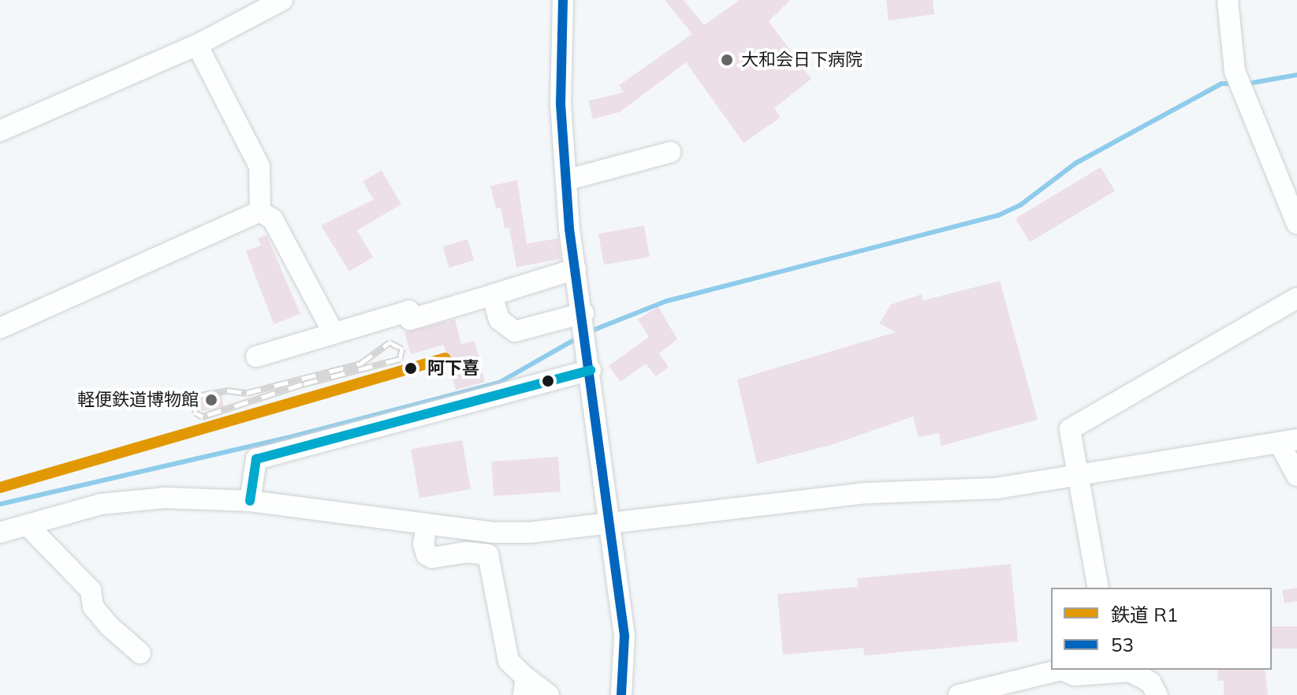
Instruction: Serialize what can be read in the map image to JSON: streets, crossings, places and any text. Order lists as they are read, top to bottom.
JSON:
{
  "places": ["大和会日下病院", "阿下喜", "軽便鉄道博物館"],
  "lines": ["transit line 53", "rail line R1"],
  "legend": ["鉄道 R1", "53"]
}
